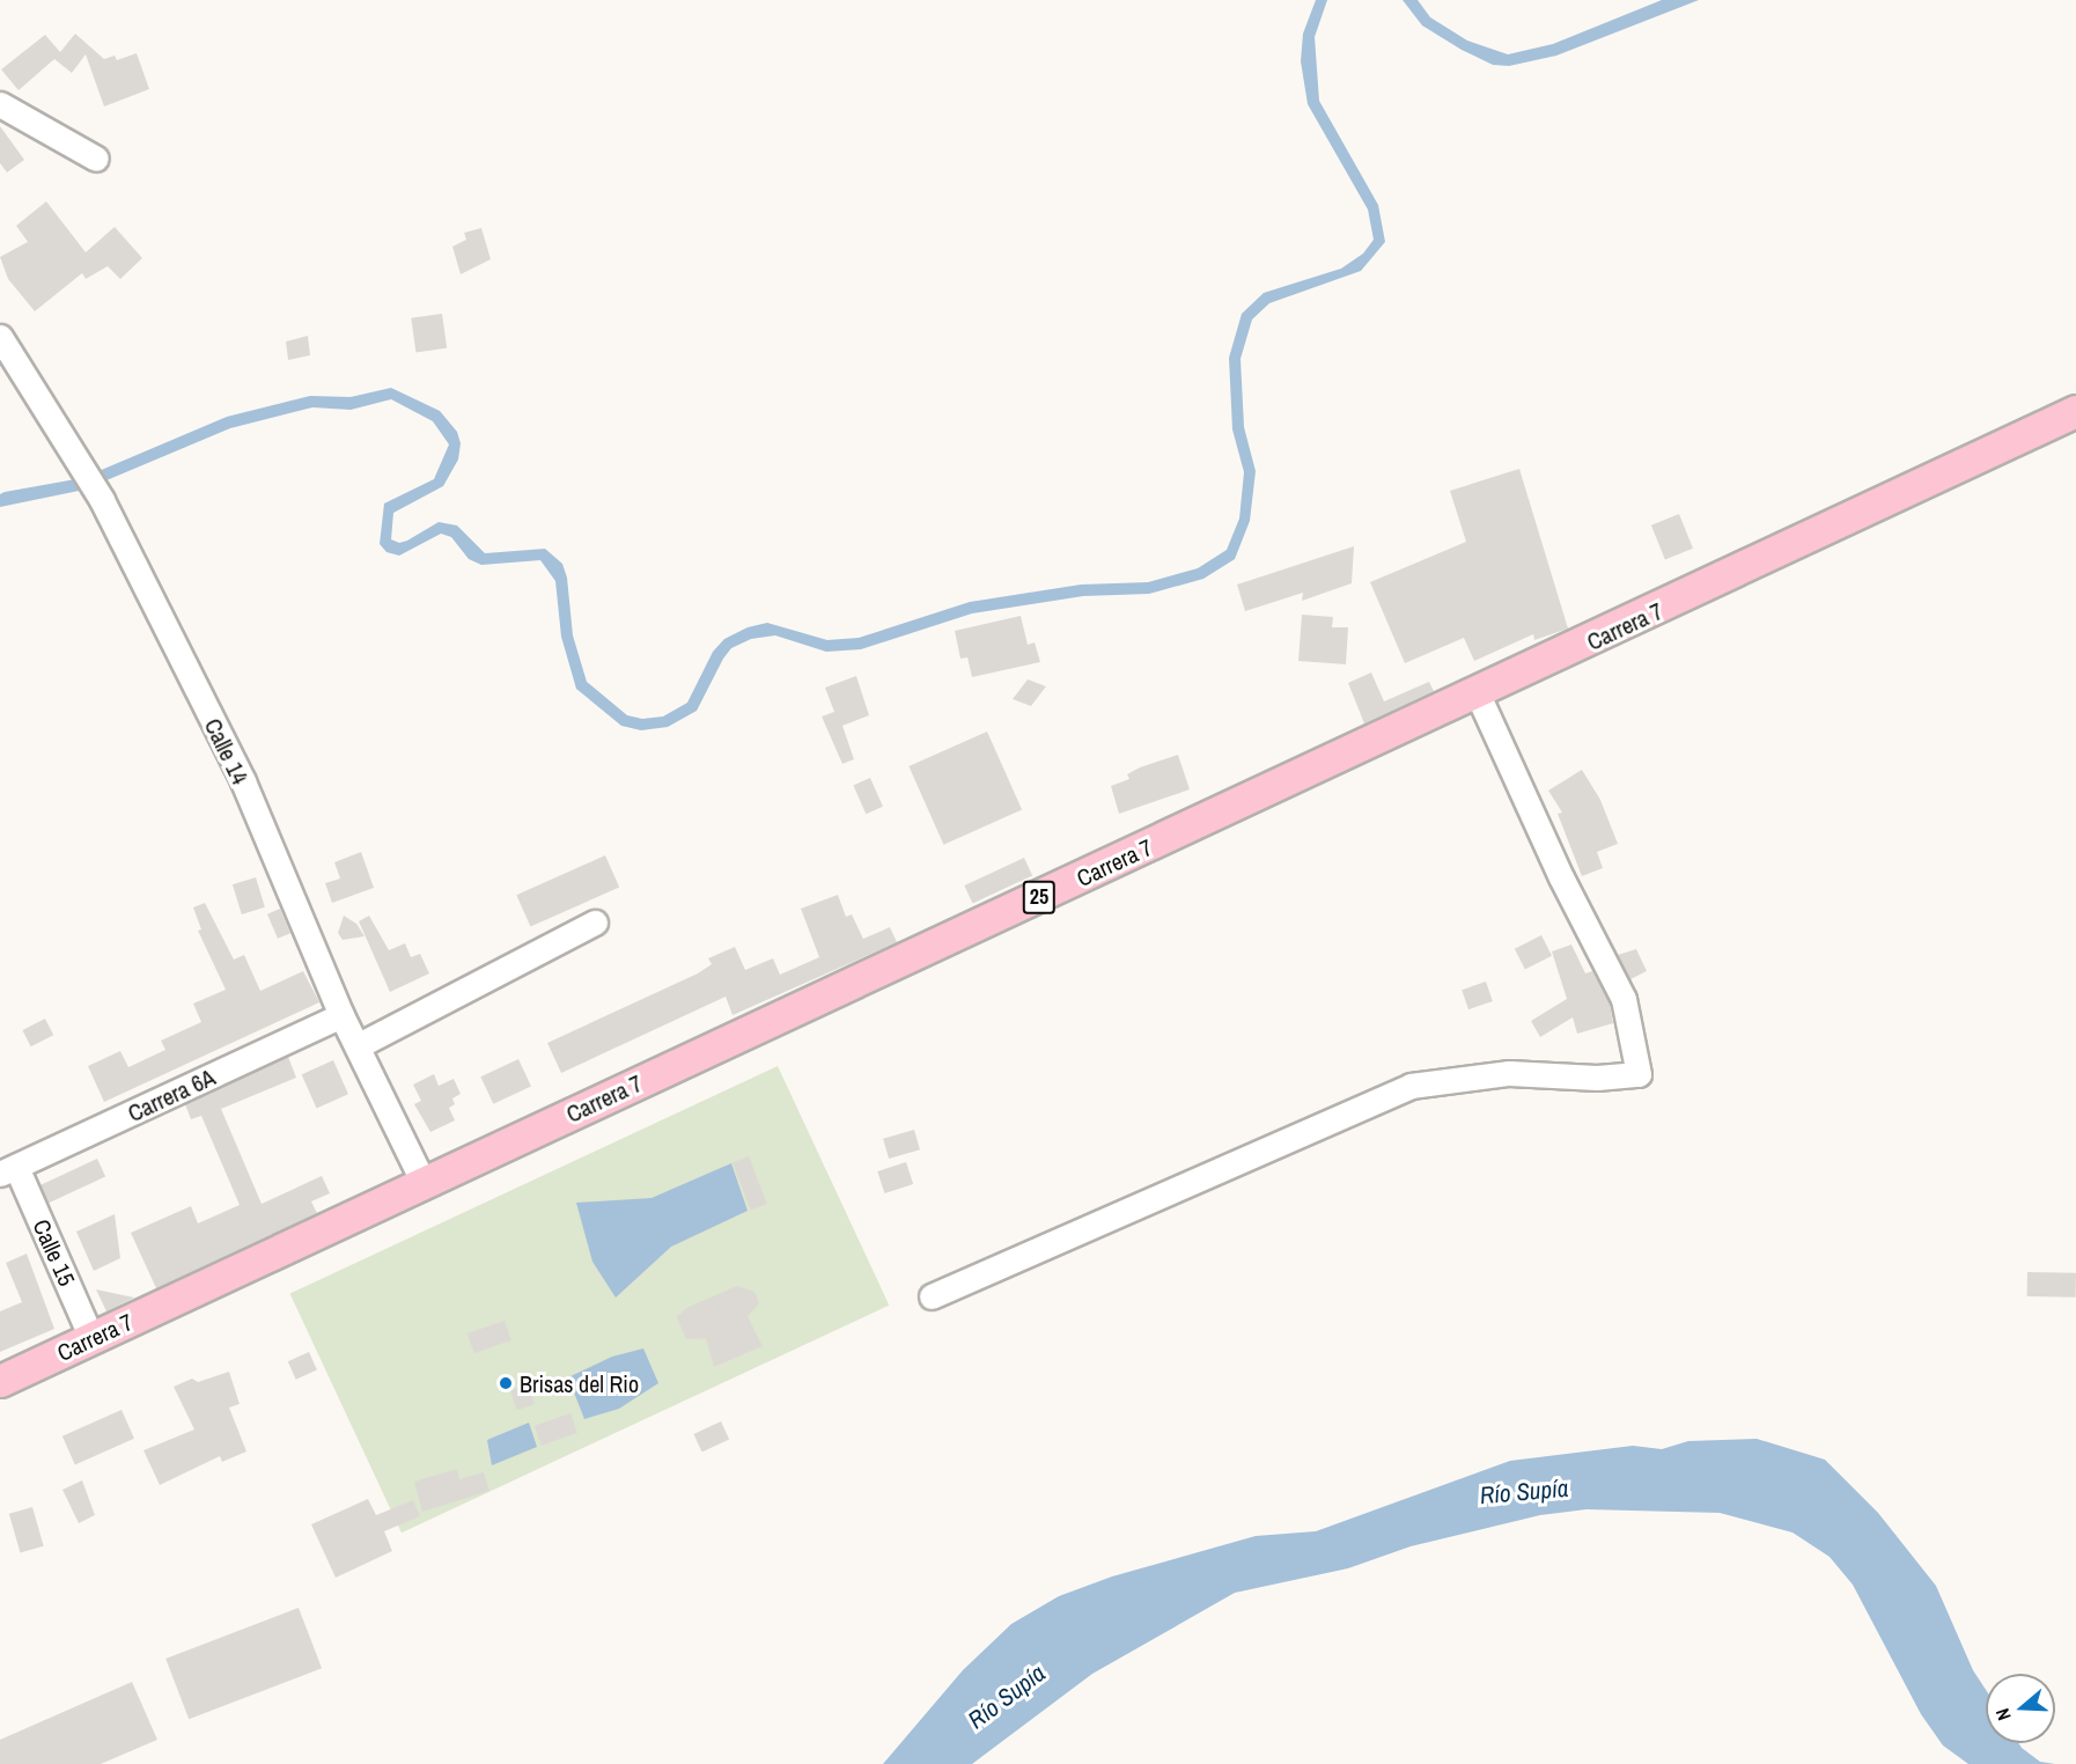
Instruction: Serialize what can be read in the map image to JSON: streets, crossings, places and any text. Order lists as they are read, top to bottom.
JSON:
{
  "streets": {
    "main road": ["Carrera 7", "25"],
    "street": ["Calle 14", "Carrera 6A", "Calle 15"]
  },
  "crossings": [
    ["Carrera 7", "Calle 14"],
    ["Carrera 7", "Calle 15"],
    ["Calle 14", "Carrera 6A"],
    ["Carrera 6A", "Calle 15"]
  ],
  "water": ["Río Supía"],
  "places": ["Brisas del Rio"],
  "north": "left"
}
